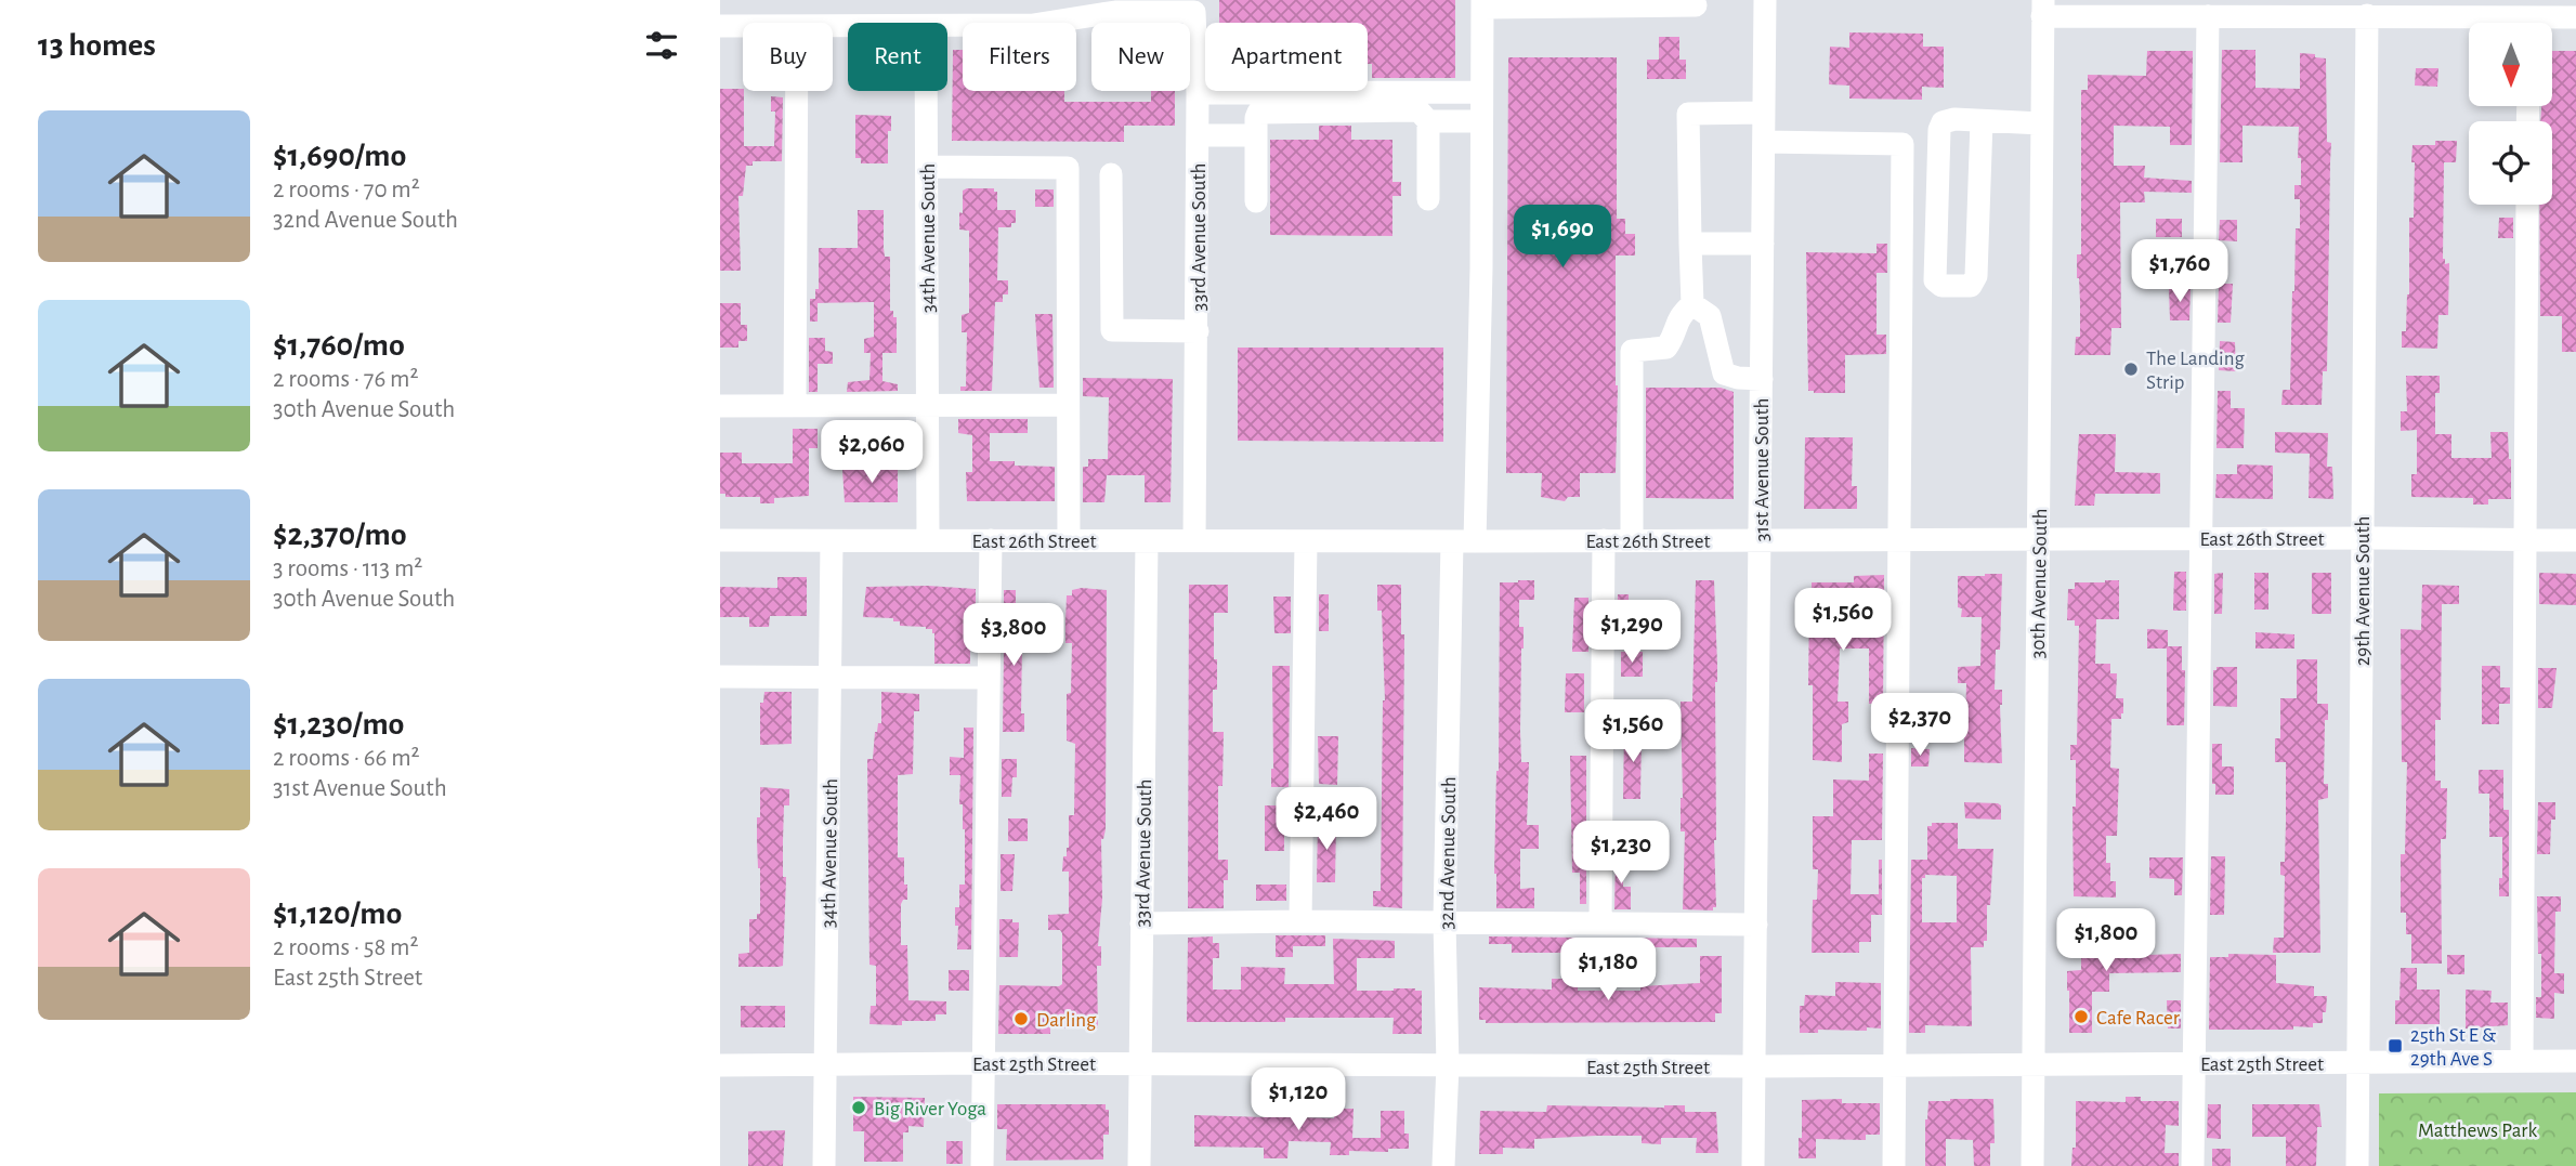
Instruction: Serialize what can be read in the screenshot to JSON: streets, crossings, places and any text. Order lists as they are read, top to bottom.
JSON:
{
  "streets": {
    "street": [
      "33rd Avenue South",
      "34th Avenue South",
      "31st Avenue South",
      "East 26th Street",
      "30th Avenue South",
      "29th Avenue South",
      "32nd Avenue South",
      "East 25th Street"
    ]
  },
  "crossings": [
    ["33rd Avenue South", "East 26th Street"],
    ["33rd Avenue South", "East 25th Street"],
    ["34th Avenue South", "East 26th Street"],
    ["34th Avenue South", "East 25th Street"],
    ["31st Avenue South", "East 26th Street"],
    ["31st Avenue South", "East 25th Street"],
    ["East 26th Street", "30th Avenue South"],
    ["East 26th Street", "29th Avenue South"],
    ["East 26th Street", "32nd Avenue South"],
    ["30th Avenue South", "East 25th Street"],
    ["29th Avenue South", "East 25th Street"],
    ["32nd Avenue South", "East 25th Street"]
  ],
  "parks": ["Matthews Park"],
  "places": {
    "other": [
      "The Landing Strip",
      "Cafe Racer",
      "Darling",
      "Big River Yoga"
    ],
    "transit": ["25th St E & 29th Ave S"]
  },
  "north": "bottom",
  "page": {
    "heading": "13 homes",
    "chip": [
      "Buy",
      "Rent",
      "Filters",
      "New",
      "Apartment"
    ],
    "list": [
      {
        "name": "$1,690/mo",
        "note": "2 rooms · 70 m² · 32nd Avenue South"
      },
      {
        "name": "$1,760/mo",
        "note": "2 rooms · 76 m² · 30th Avenue South"
      },
      {
        "name": "$2,370/mo",
        "note": "3 rooms · 113 m² · 30th Avenue South"
      },
      {
        "name": "$1,230/mo",
        "note": "2 rooms · 66 m² · 31st Avenue South"
      },
      {
        "name": "$1,120/mo",
        "note": "2 rooms · 58 m² · East 25th Street"
      }
    ],
    "price": [
      "$1,690",
      "$1,760",
      "$2,060",
      "$1,560",
      "$1,290",
      "$3,800",
      "$2,370",
      "$1,560",
      "$2,460",
      "$1,230",
      "$1,800",
      "$1,180",
      "$1,120"
    ]
  }
}
